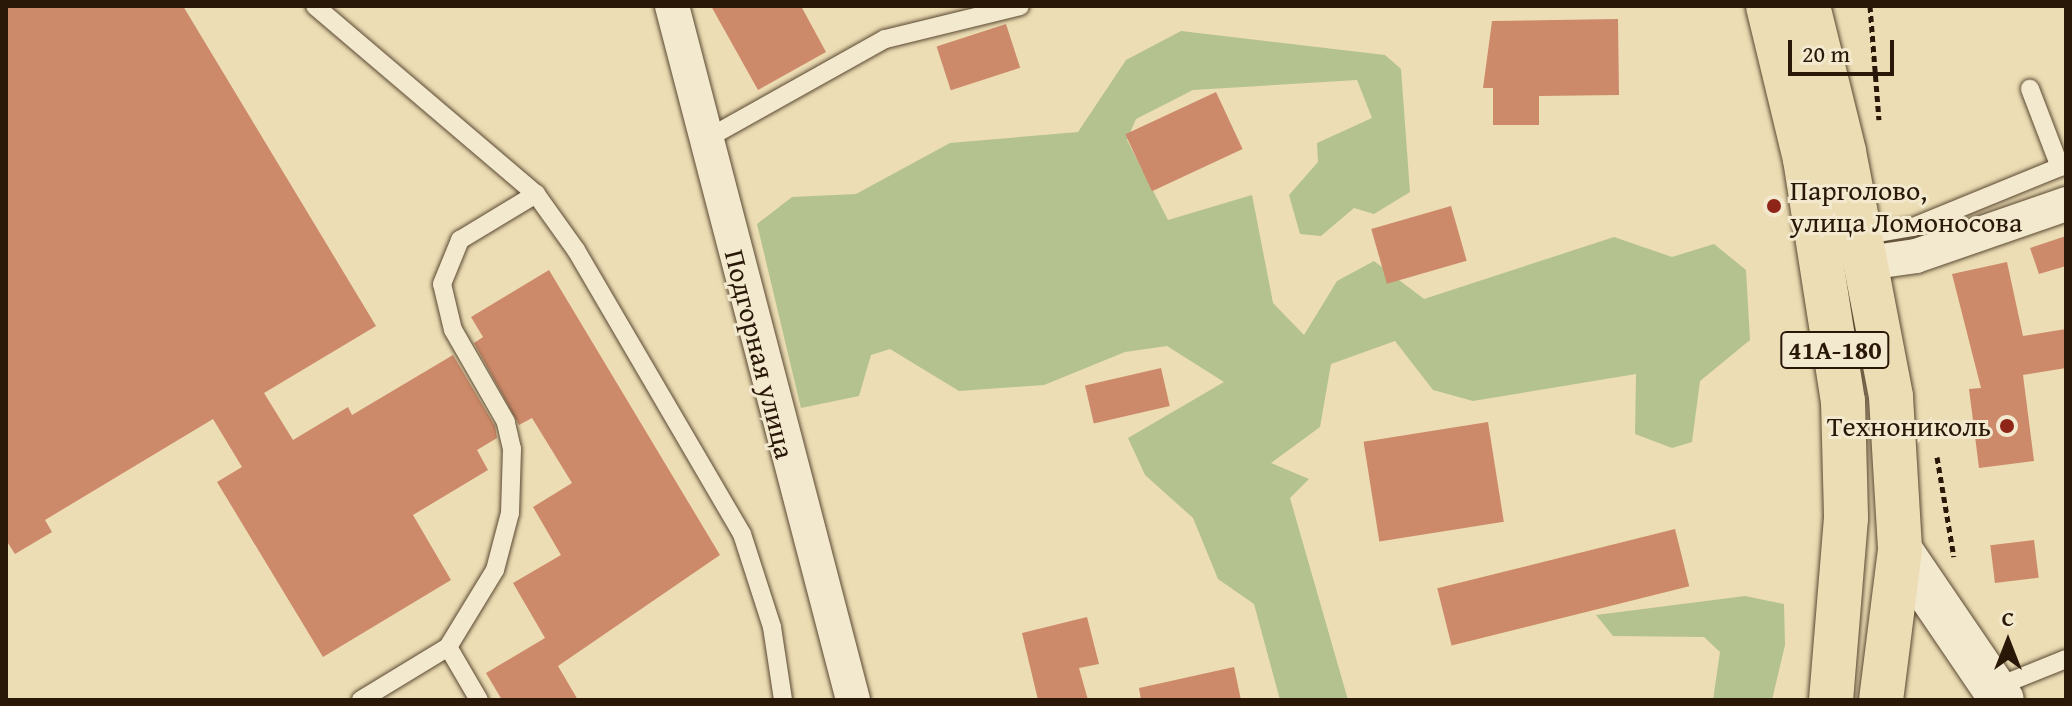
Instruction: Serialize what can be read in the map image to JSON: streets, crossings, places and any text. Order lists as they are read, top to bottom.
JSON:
{
  "streets": {
    "main road": ["41А-180"],
    "street": ["Подгорная улица"]
  },
  "places": ["Парголово, улица Ломоносова", "Технониколь"],
  "scale_bar": "20 m",
  "north": "top"
}
